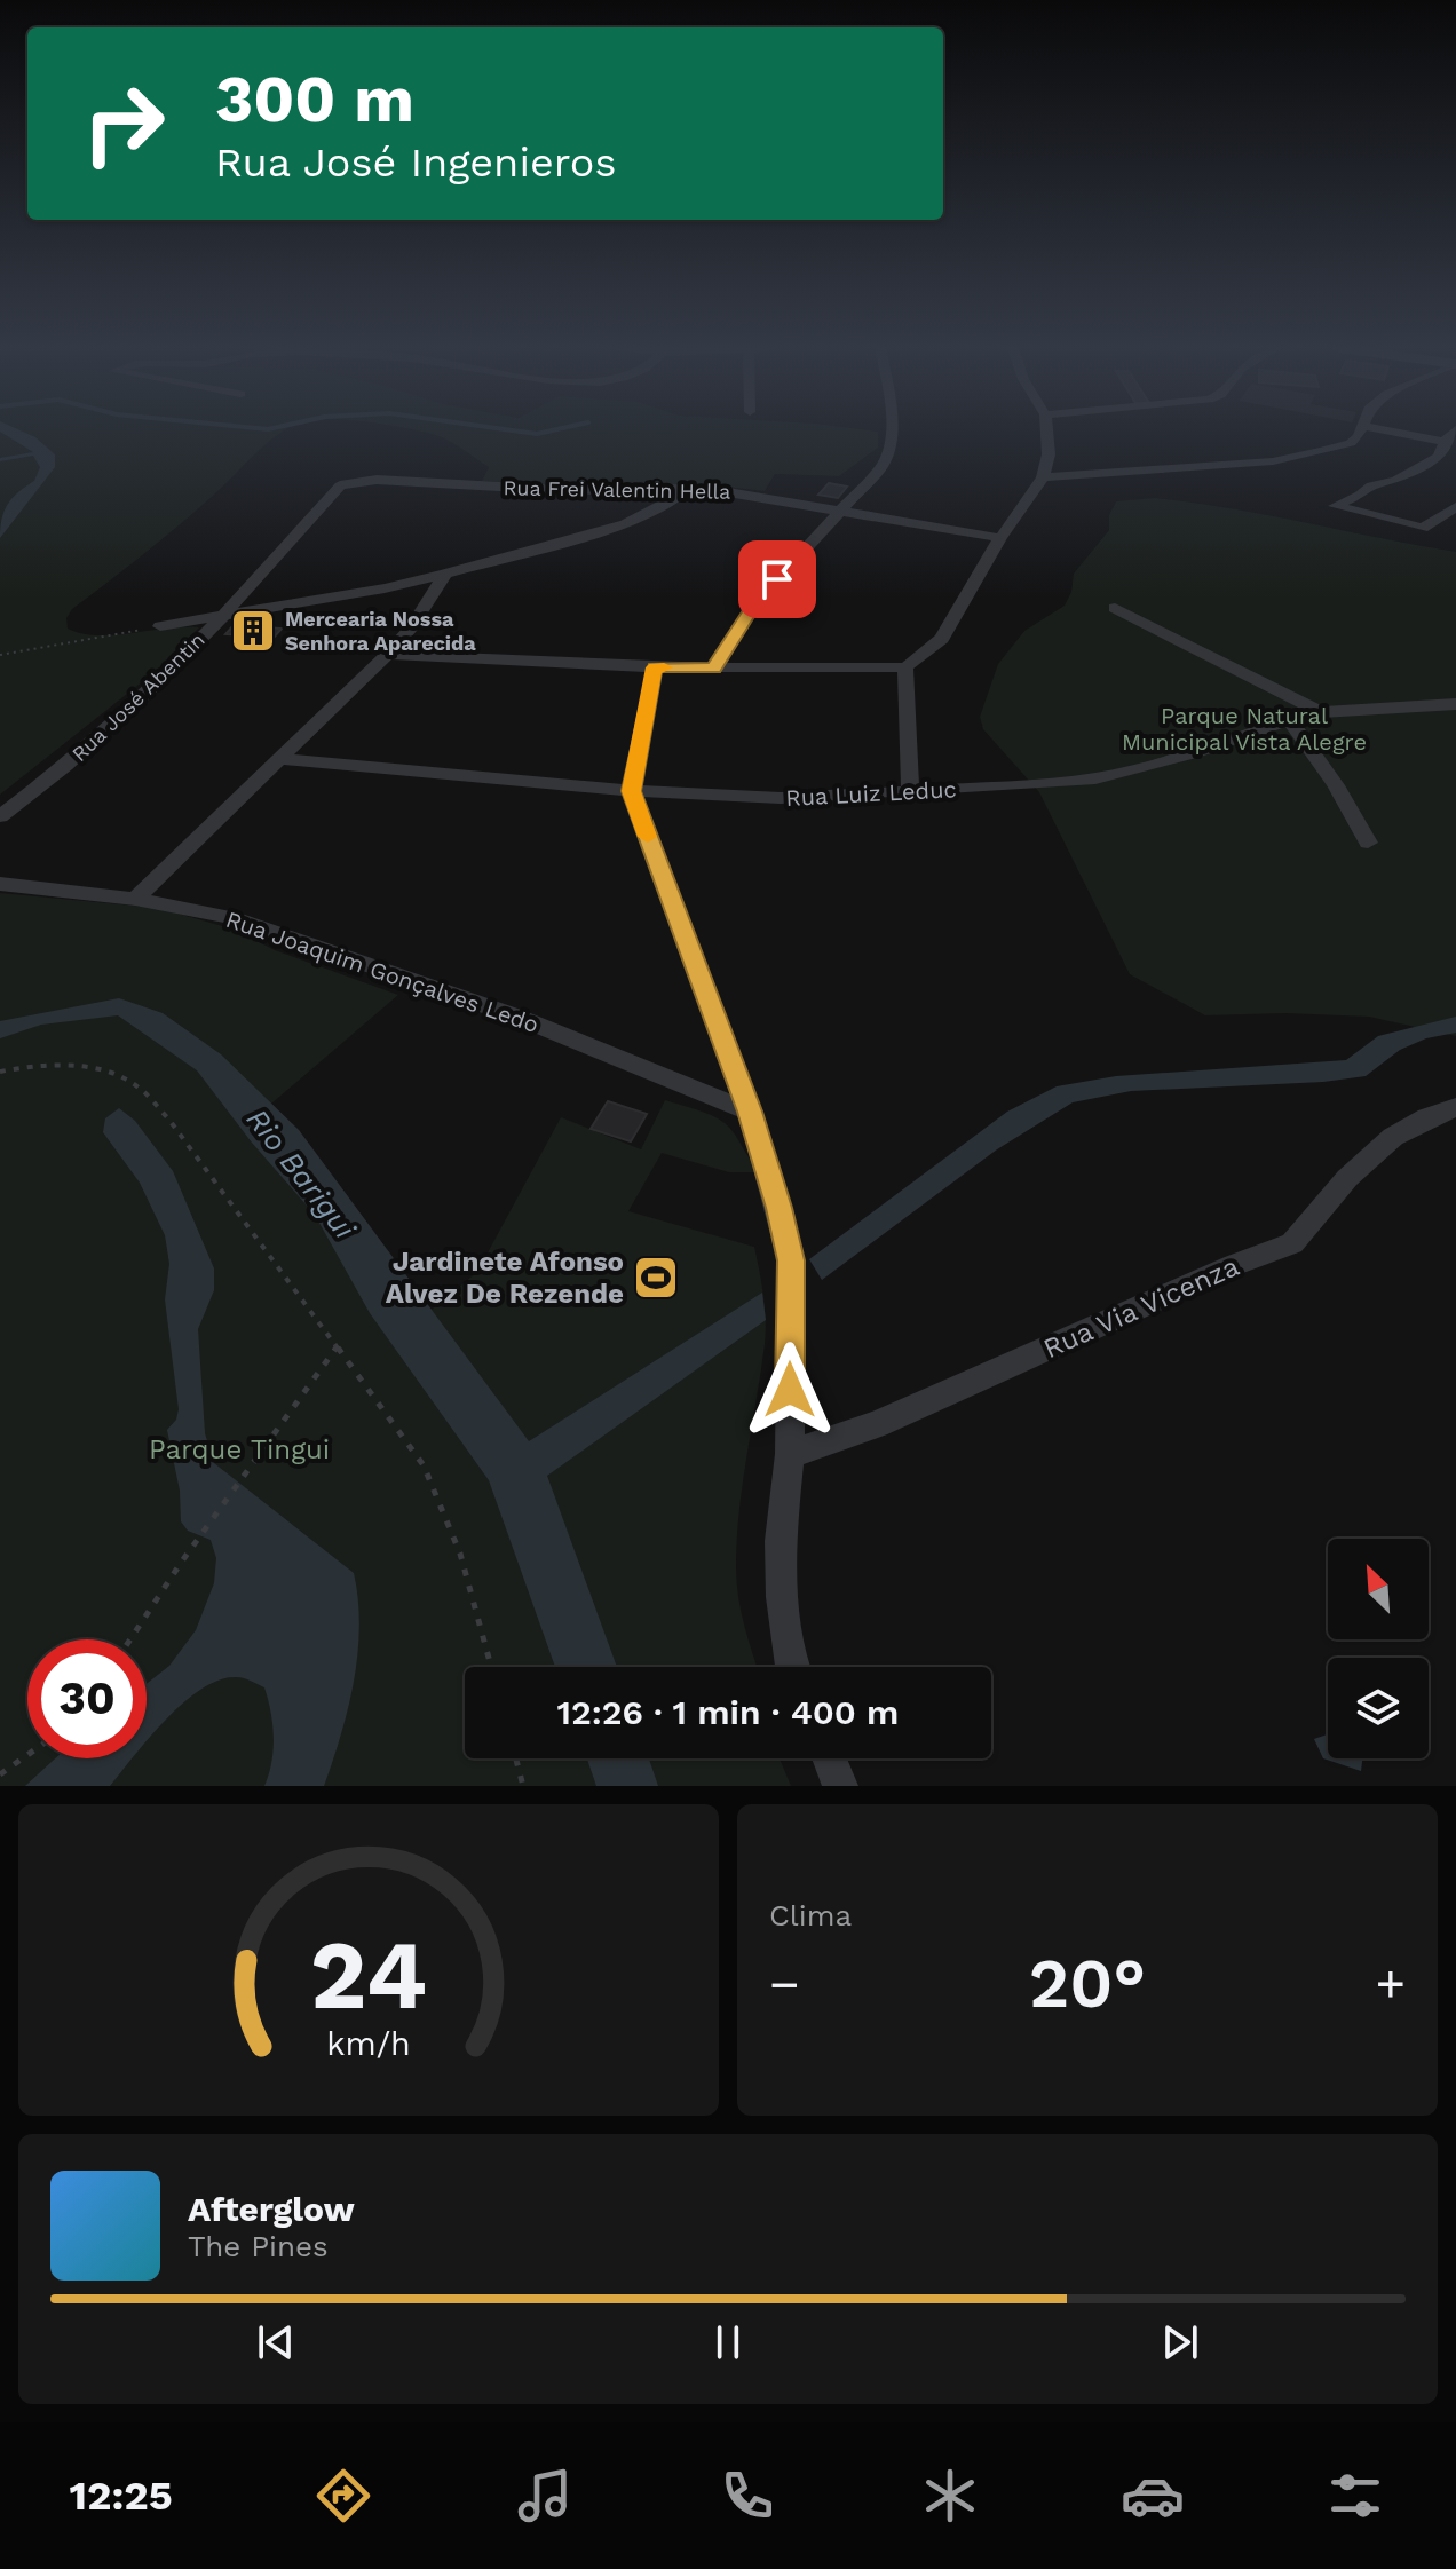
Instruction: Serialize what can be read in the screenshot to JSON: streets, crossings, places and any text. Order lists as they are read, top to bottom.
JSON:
{
  "streets": {
    "street": [
      "Rua Frei Valentin Hella",
      "Rua José Abentin",
      "Rua Luiz Leduc",
      "Rua Joaquim Gonçalves Ledo",
      "Rua Via Vicenza"
    ]
  },
  "crossings": [
    ["Rua Frei Valentin Hella", "Rua José Abentin"]
  ],
  "water": ["Rio Barigui"],
  "parks": ["Parque Natural Municipal Vista Alegre", "Parque Tingui"],
  "places": {
    "building": ["Mercearia Nossa Senhora Aparecida"],
    "sports": ["Jardinete Afonso Alvez De Rezende"]
  },
  "north": "top left",
  "page": {
    "turn": ["300 m", "Rua José Ingenieros"],
    "limit": "30",
    "trip": "12:26 · 1 min · 400 m",
    "tile": "Clima",
    "heat": ["−", "20°", "+"],
    "song": ["Afterglow", "The Pines"],
    "tabs": "12:25",
    "gauge": ["24", "km/h"]
  }
}
